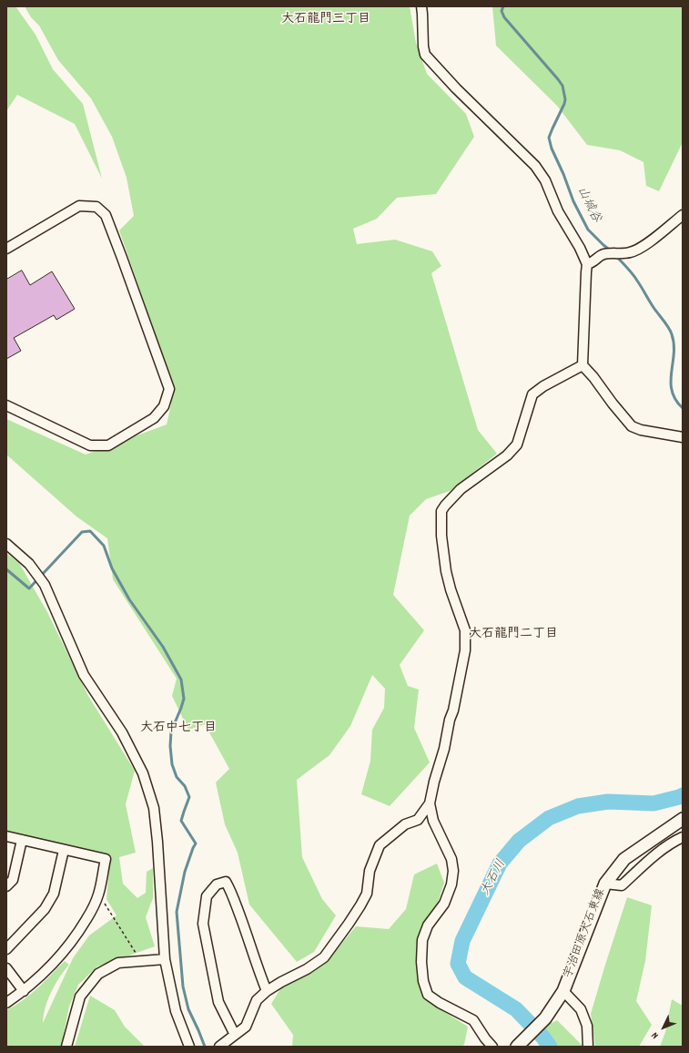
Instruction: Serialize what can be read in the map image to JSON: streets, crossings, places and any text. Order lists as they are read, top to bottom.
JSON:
{
  "streets": {
    "main road": ["宇治田原大石東線"]
  },
  "districts": ["大石龍門三丁目", "大石龍門二丁目", "大石中七丁目"],
  "water": ["山城谷", "大石川"],
  "north": "bottom left"
}
